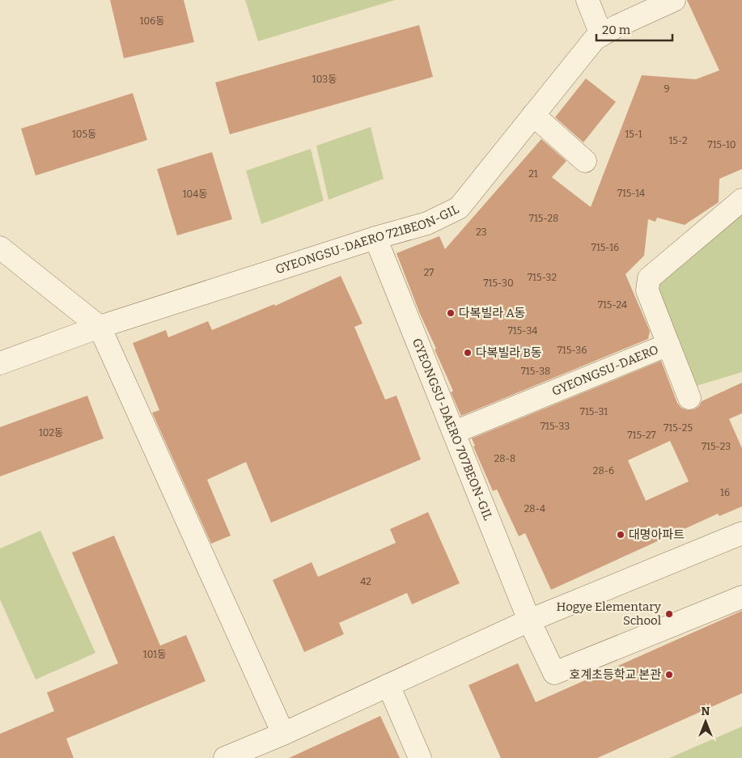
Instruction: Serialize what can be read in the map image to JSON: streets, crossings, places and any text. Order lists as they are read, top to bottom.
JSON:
{
  "streets": {
    "street": ["GYEONGSU-DAERO 721BEON-GIL", "GYEONGSU-DAERO", "GYEONGSU-DAERO 707BEON-GIL"]
  },
  "crossings": [
    ["GYEONGSU-DAERO 721BEON-GIL", "GYEONGSU-DAERO 707BEON-GIL"],
    ["GYEONGSU-DAERO", "GYEONGSU-DAERO 707BEON-GIL"]
  ],
  "places": [
    "다복빌라 A동",
    "다복빌라 B동",
    "대명아파트",
    "Hogye Elementary School",
    "호계초등학교 본관"
  ],
  "house_numbers": [
    "106동",
    "103동",
    "9",
    "105동",
    "15-1",
    "15-2",
    "715-10",
    "21",
    "715-14",
    "104동",
    "715-28",
    "23",
    "715-16",
    "27",
    "715-32",
    "715-30",
    "715-24",
    "715-34",
    "715-36",
    "715-38",
    "715-31",
    "715-33",
    "715-25",
    "102동",
    "715-27",
    "715-23",
    "28-8",
    "28-6",
    "16",
    "28-4",
    "42",
    "101동"
  ],
  "scale_bar": "20 m",
  "north": "top"
}
